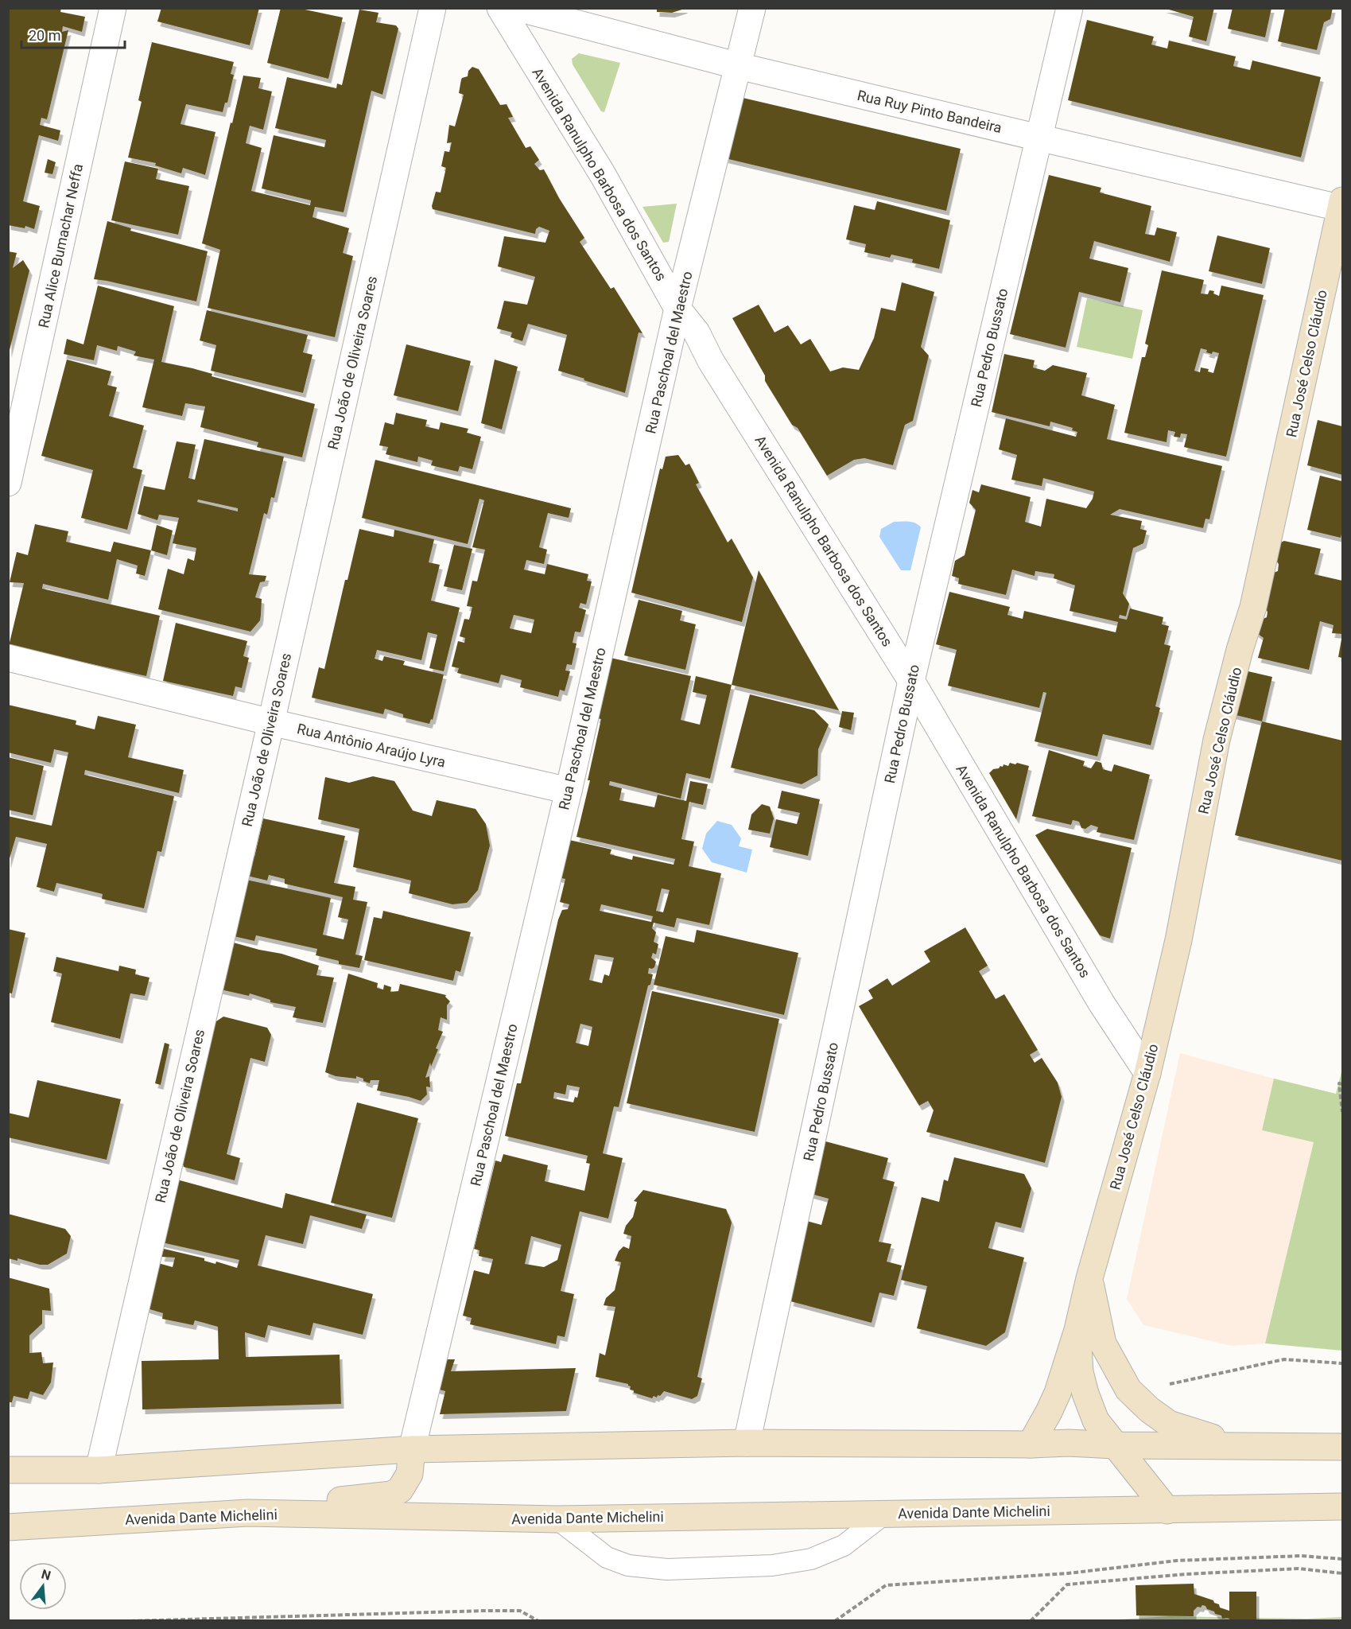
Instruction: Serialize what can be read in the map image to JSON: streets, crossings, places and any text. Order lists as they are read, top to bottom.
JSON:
{
  "streets": {
    "main road": ["Rua José Celso Cláudio", "Avenida Dante Michelini"],
    "street": [
      "Rua Ruy Pinto Bandeira",
      "Avenida Ranulpho Barbosa dos Santos",
      "Rua Alice Bumachar Neffa",
      "Rua Pedro Bussato",
      "Rua Paschoal del Maestro",
      "Rua João de Oliveira Soares",
      "Rua Antônio Araújo Lyra"
    ]
  },
  "crossings": [
    ["Rua Ruy Pinto Bandeira", "Rua Pedro Bussato"],
    ["Rua Ruy Pinto Bandeira", "Rua Paschoal del Maestro"],
    ["Rua Ruy Pinto Bandeira", "Rua José Celso Cláudio"],
    ["Avenida Ranulpho Barbosa dos Santos", "Rua Pedro Bussato"],
    ["Avenida Ranulpho Barbosa dos Santos", "Rua Paschoal del Maestro"],
    ["Avenida Ranulpho Barbosa dos Santos", "Rua José Celso Cláudio"],
    ["Rua Paschoal del Maestro", "Rua Antônio Araújo Lyra"],
    ["Rua João de Oliveira Soares", "Rua Antônio Araújo Lyra"]
  ],
  "scale_bar": "20 m",
  "north": "top"
}
